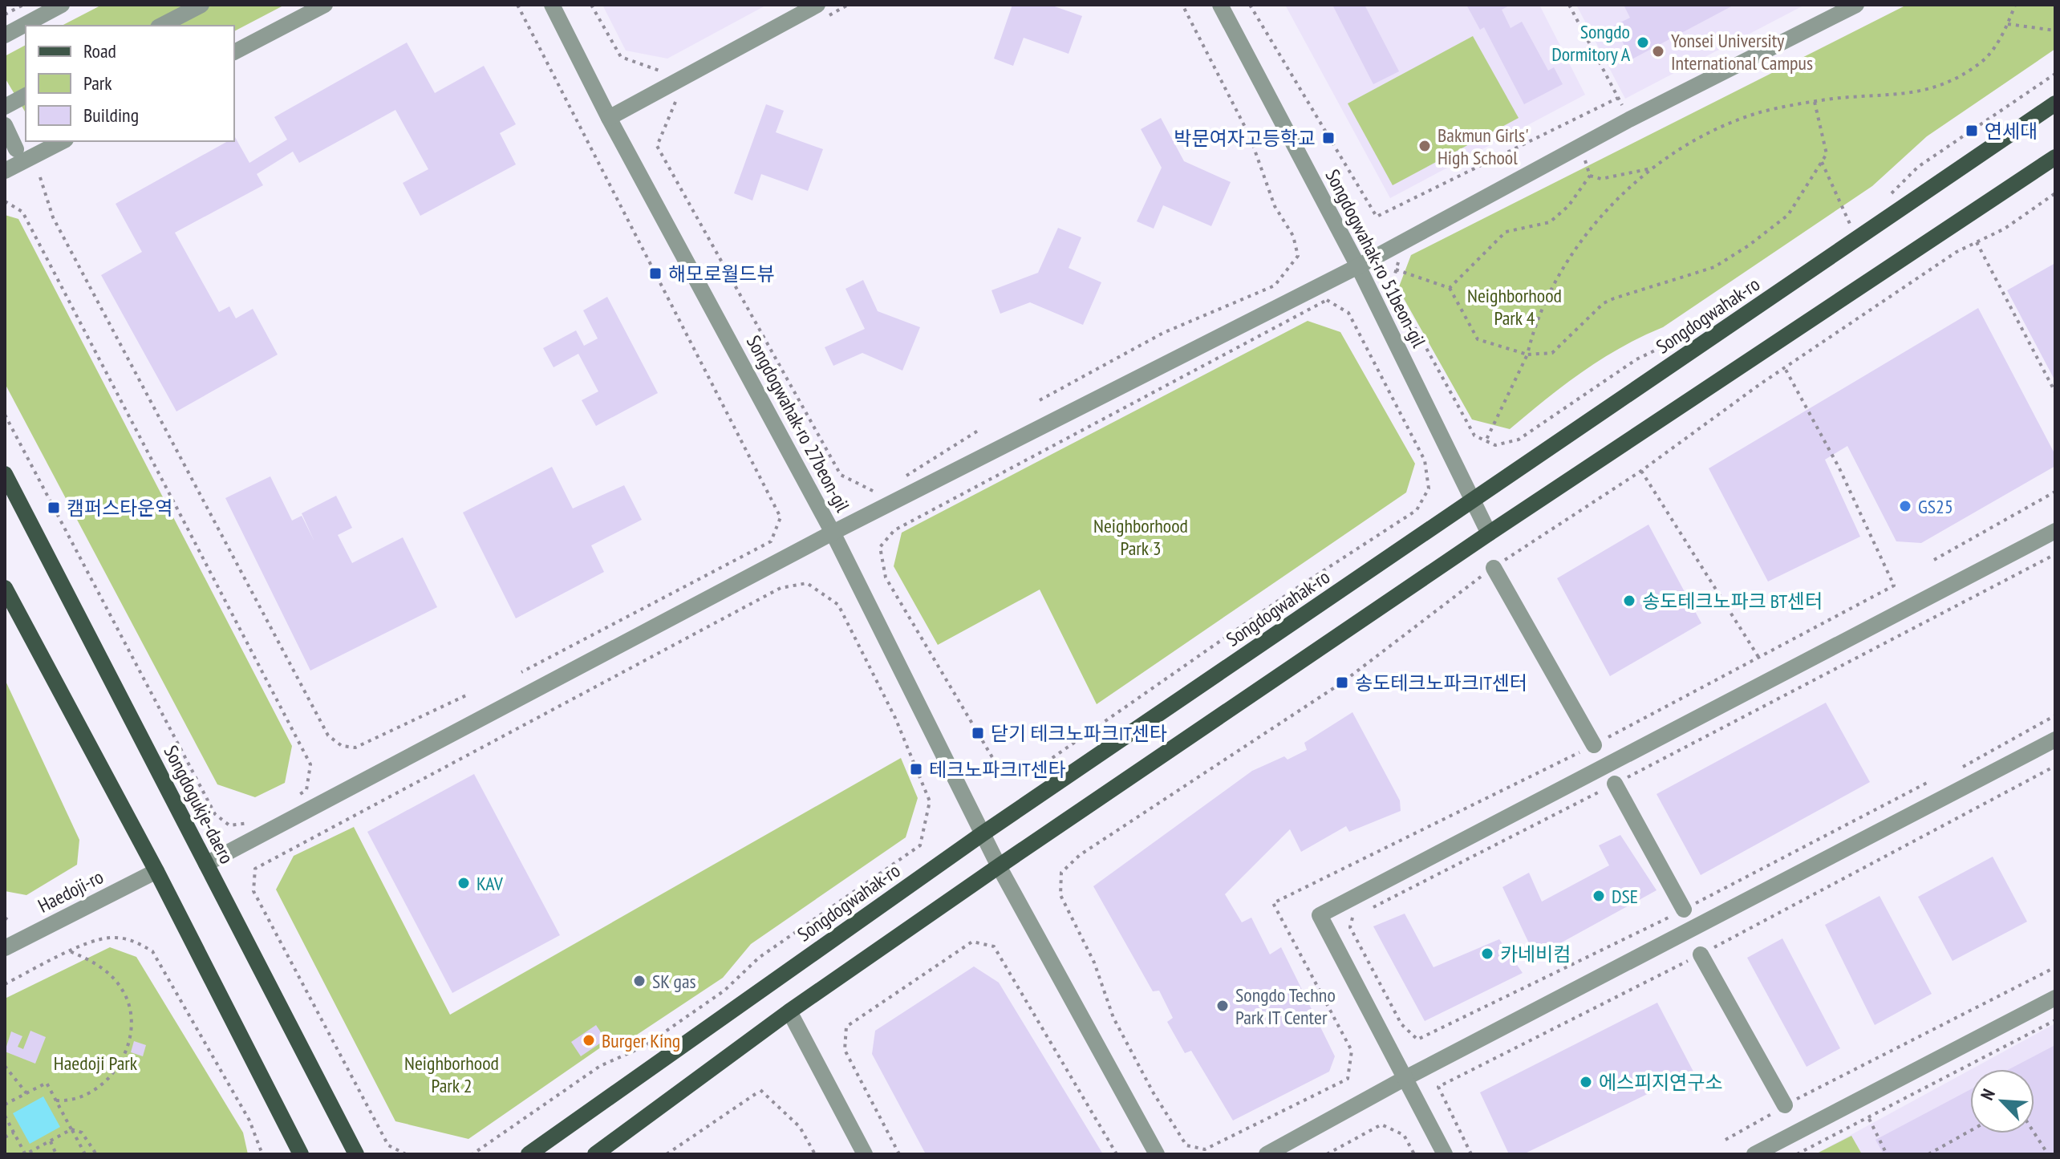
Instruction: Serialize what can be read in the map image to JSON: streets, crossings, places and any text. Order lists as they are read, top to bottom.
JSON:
{
  "streets": {
    "main road": ["Songdogwahak-ro", "Songdogukje-daero"],
    "street": ["Songdogwahak-ro 51beon-gil", "Songdogwahak-ro 27beon-gil", "Haedoji-ro"]
  },
  "crossings": [
    ["Songdogwahak-ro 51beon-gil", "Songdogwahak-ro"],
    ["Songdogwahak-ro", "Songdogwahak-ro 27beon-gil"]
  ],
  "parks": [
    "Neighborhood Park 4",
    "Neighborhood Park 3",
    "Haedoji Park",
    "Neighborhood Park 2"
  ],
  "places": {
    "other": [
      "Songdo Dormitory A",
      "Yonsei University International Campus",
      "Bakmun Girls' High School",
      "GS25",
      "송도테크노파크 BT센터",
      "KAV",
      "DSE",
      "카네비컴",
      "SK gas",
      "Songdo Techno Park IT Center",
      "Burger King",
      "에스피지연구소"
    ],
    "transit": [
      "연세대",
      "박문여자고등학교",
      "해모로월드뷰",
      "캠퍼스타운역",
      "송도테크노파크IT센터",
      "닫기 테크노파크IT센타",
      "테크노파크IT센타"
    ]
  },
  "legend": ["Road", "Park", "Building"],
  "north": "top left"
}
